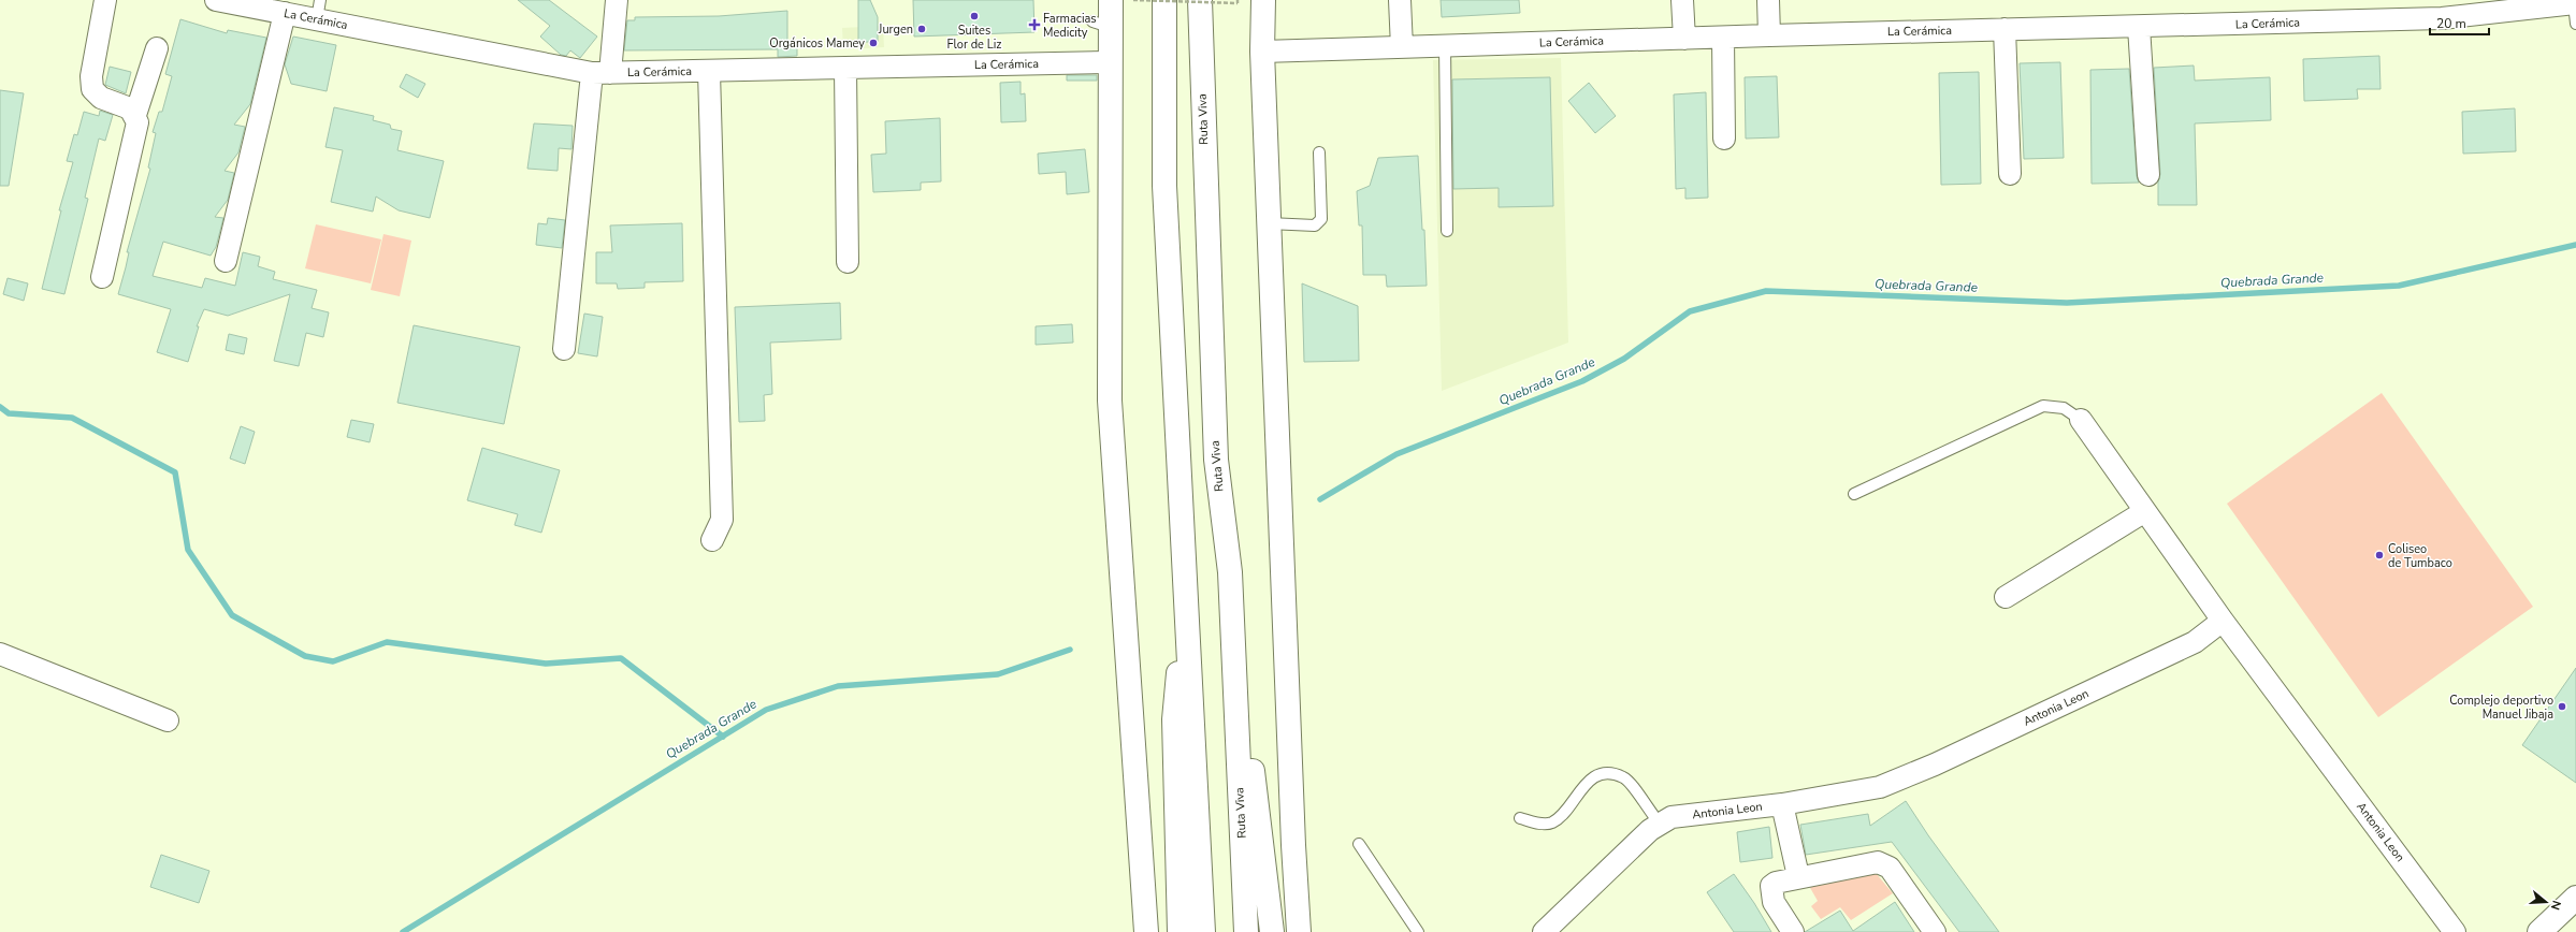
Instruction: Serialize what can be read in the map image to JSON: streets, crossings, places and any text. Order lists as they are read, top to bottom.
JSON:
{
  "streets": {
    "main road": ["Ruta Viva"],
    "street": ["La Cerámica", "Antonia Leon"]
  },
  "water": ["Quebrada Grande"],
  "places": {
    "other": [
      "Suites Flor de Liz",
      "Jurgen",
      "Orgánicos Mamey",
      "Coliseo de Tumbaco",
      "Complejo deportivo Manuel Jibaja"
    ],
    "health": ["Farmacias Medicity"]
  },
  "scale_bar": "20 m",
  "north": "right"
}
